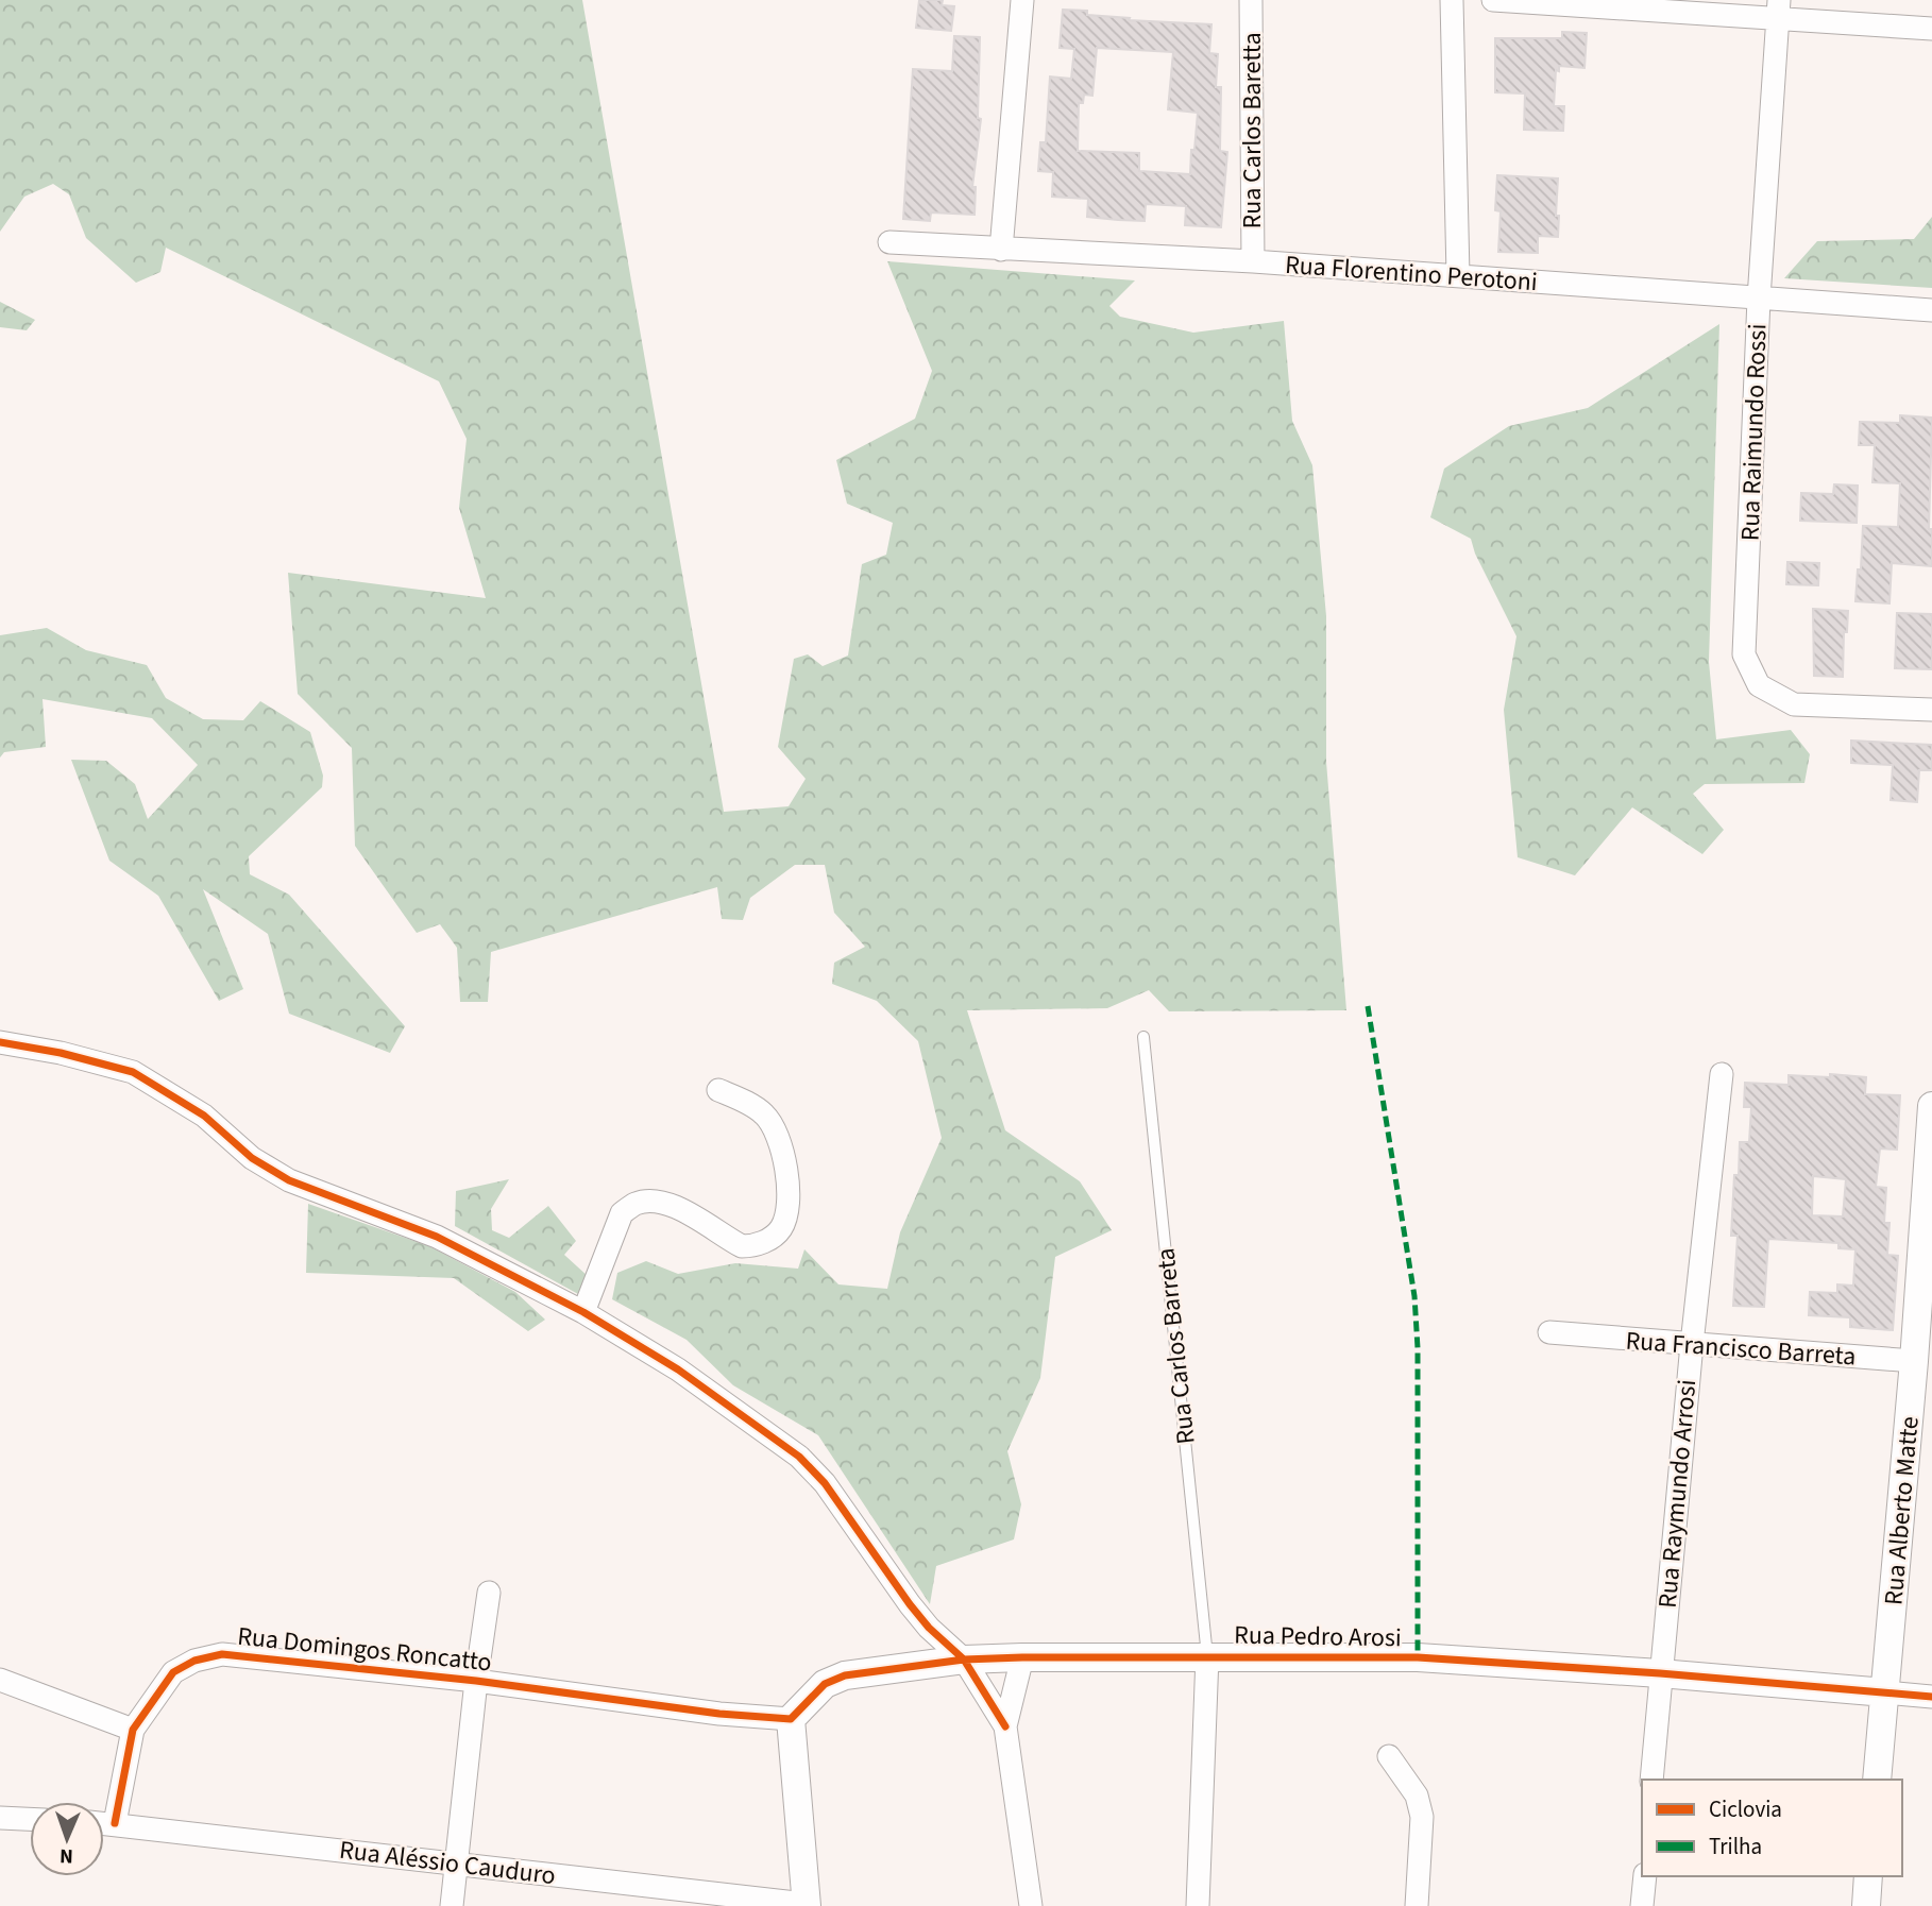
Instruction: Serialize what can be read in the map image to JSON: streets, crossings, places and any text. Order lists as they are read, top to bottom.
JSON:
{
  "streets": {
    "street": [
      "Rua Carlos Baretta",
      "Rua Florentino Perotoni",
      "Rua Raimundo Rossi",
      "Rua Francisco Barreta",
      "Rua Raymundo Arrosi",
      "Rua Alberto Matte",
      "Rua Pedro Arosi",
      "Rua Domingos Roncatto",
      "Rua Aléssio Cauduro"
    ],
    "lane": ["Rua Carlos Barreta"]
  },
  "crossings": [
    ["Rua Carlos Baretta", "Rua Florentino Perotoni"],
    ["Rua Florentino Perotoni", "Rua Raimundo Rossi"],
    ["Rua Carlos Barreta", "Rua Pedro Arosi"],
    ["Rua Francisco Barreta", "Rua Raymundo Arrosi"],
    ["Rua Francisco Barreta", "Rua Alberto Matte"],
    ["Rua Raymundo Arrosi", "Rua Pedro Arosi"],
    ["Rua Alberto Matte", "Rua Pedro Arosi"],
    ["Rua Pedro Arosi", "Rua Domingos Roncatto"],
    ["Rua Domingos Roncatto", "Rua Aléssio Cauduro"]
  ],
  "legend": ["Ciclovia", "Trilha"],
  "north": "bottom"
}
